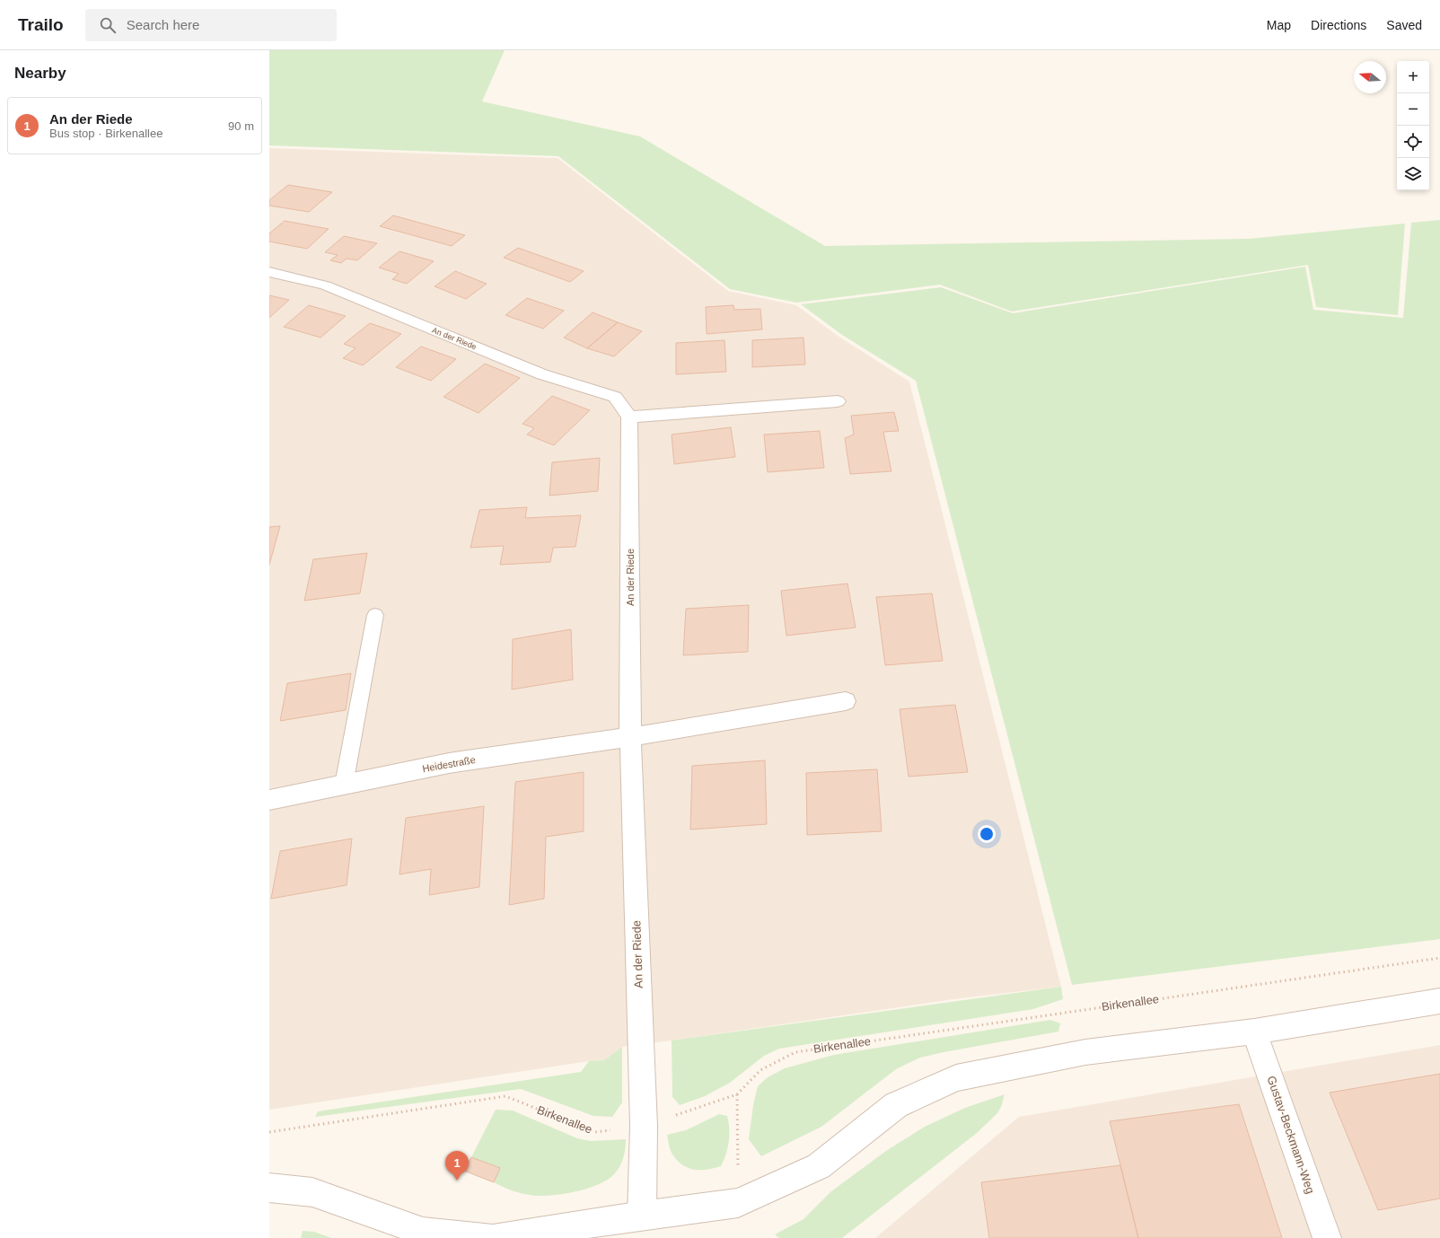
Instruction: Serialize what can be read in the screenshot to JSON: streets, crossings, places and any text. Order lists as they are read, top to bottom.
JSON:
{
  "streets": {
    "street": ["An der Riede", "Heidestraße", "Gustav-Beckmann-Weg"],
    "path": ["Birkenallee"]
  },
  "crossings": [
    ["An der Riede", "Heidestraße"],
    ["An der Riede", "Birkenallee"]
  ],
  "north": "left",
  "page": {
    "header": "Trailo",
    "search": "Search here",
    "nav": ["Map", "Directions", "Saved"],
    "heading": "Nearby",
    "map_buttons": ["+", "−"],
    "list": [
      {
        "mark": "1",
        "name": "An der Riede",
        "note": "Bus stop · Birkenallee",
        "value": "90 m"
      }
    ],
    "pins": "1"
  }
}
